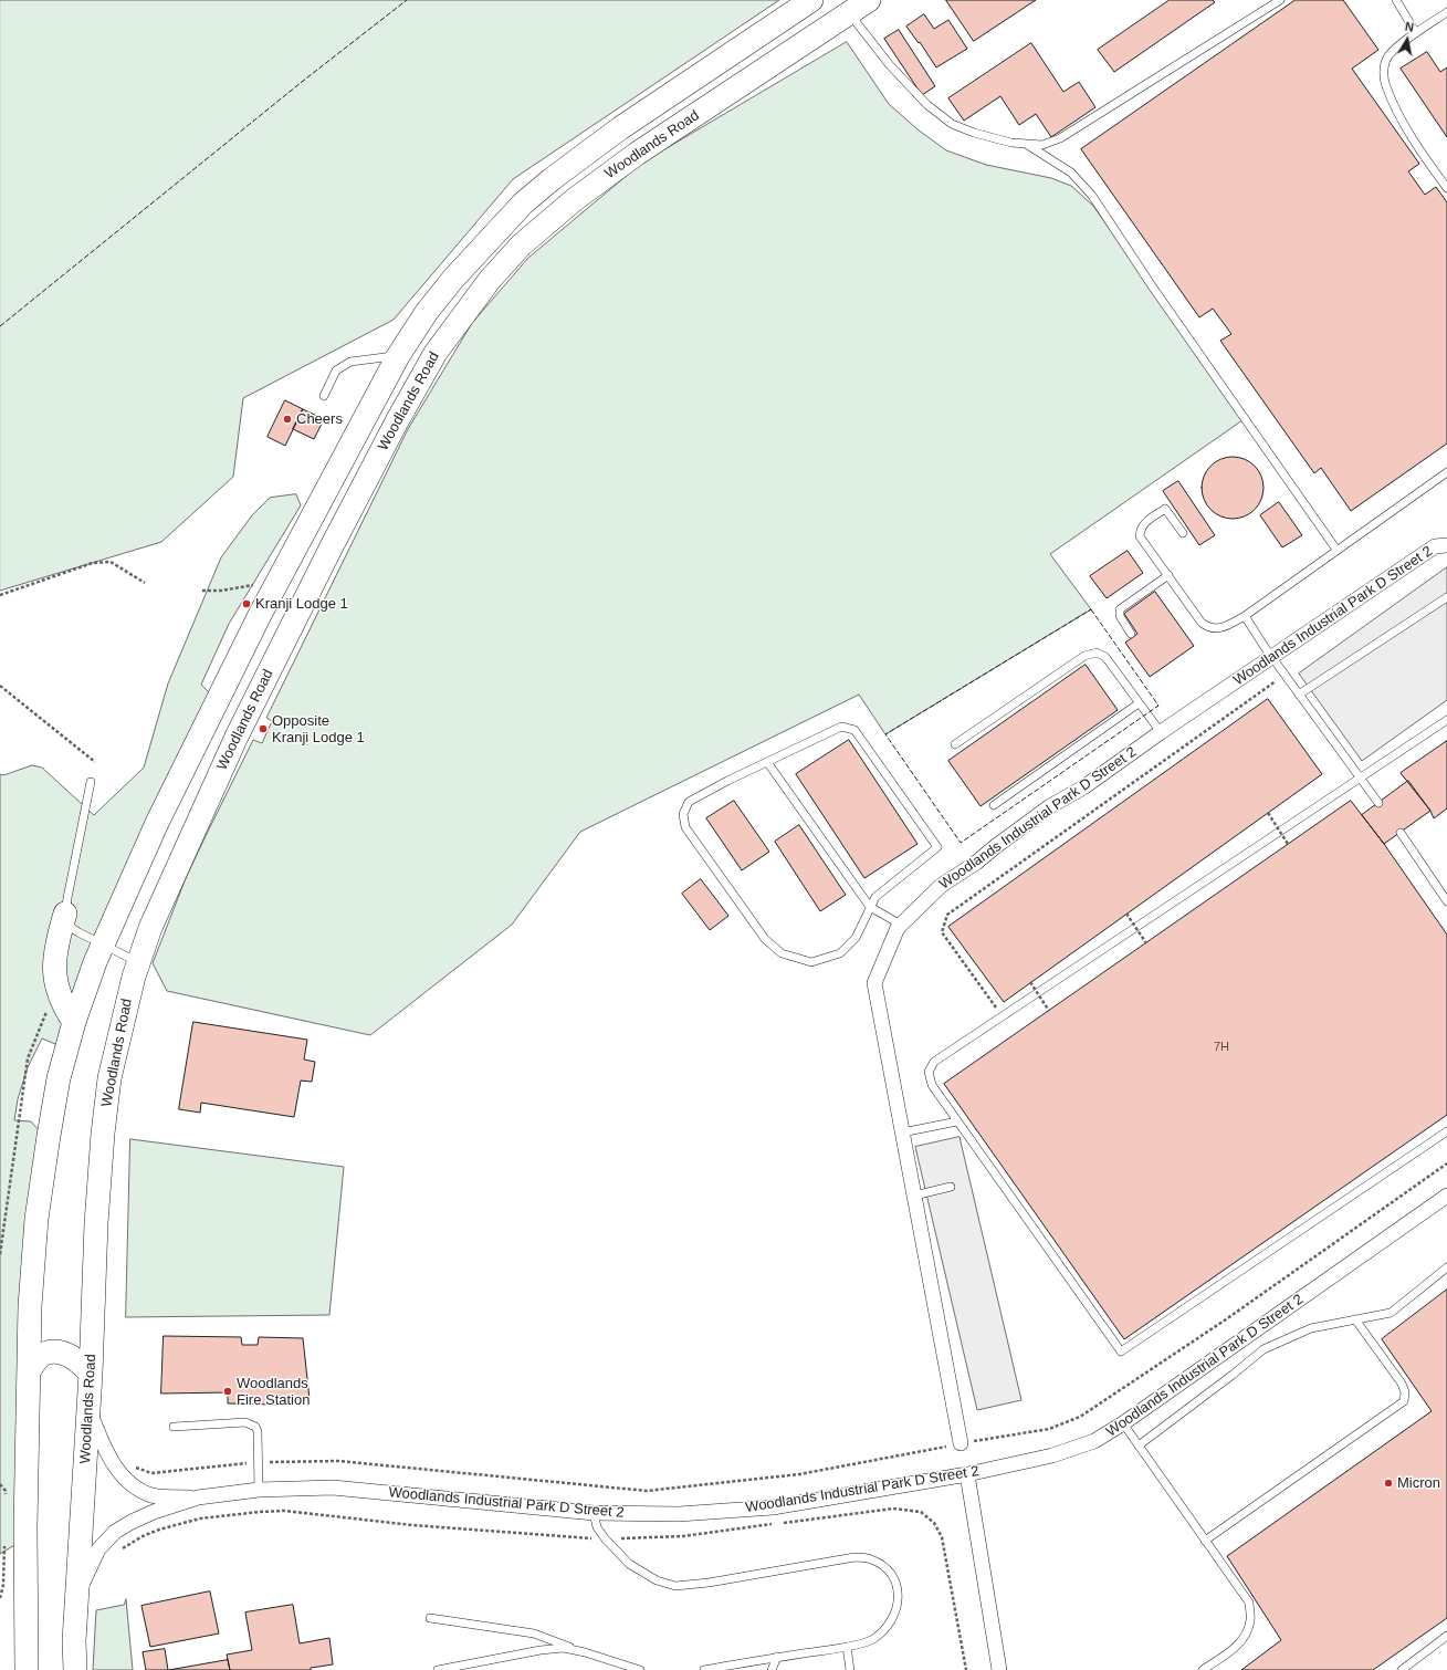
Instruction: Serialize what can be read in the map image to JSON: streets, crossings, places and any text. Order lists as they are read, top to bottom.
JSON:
{
  "streets": {
    "main road": ["Woodlands Road"],
    "street": ["Woodlands Industrial Park D Street 2"]
  },
  "crossings": [
    ["Woodlands Road", "Woodlands Industrial Park D Street 2"]
  ],
  "places": [
    "Cheers",
    "Kranji Lodge 1",
    "Opposite Kranji Lodge 1",
    "Woodlands Fire Station",
    "Micron"
  ],
  "house_numbers": ["7H"],
  "north": "top"
}
